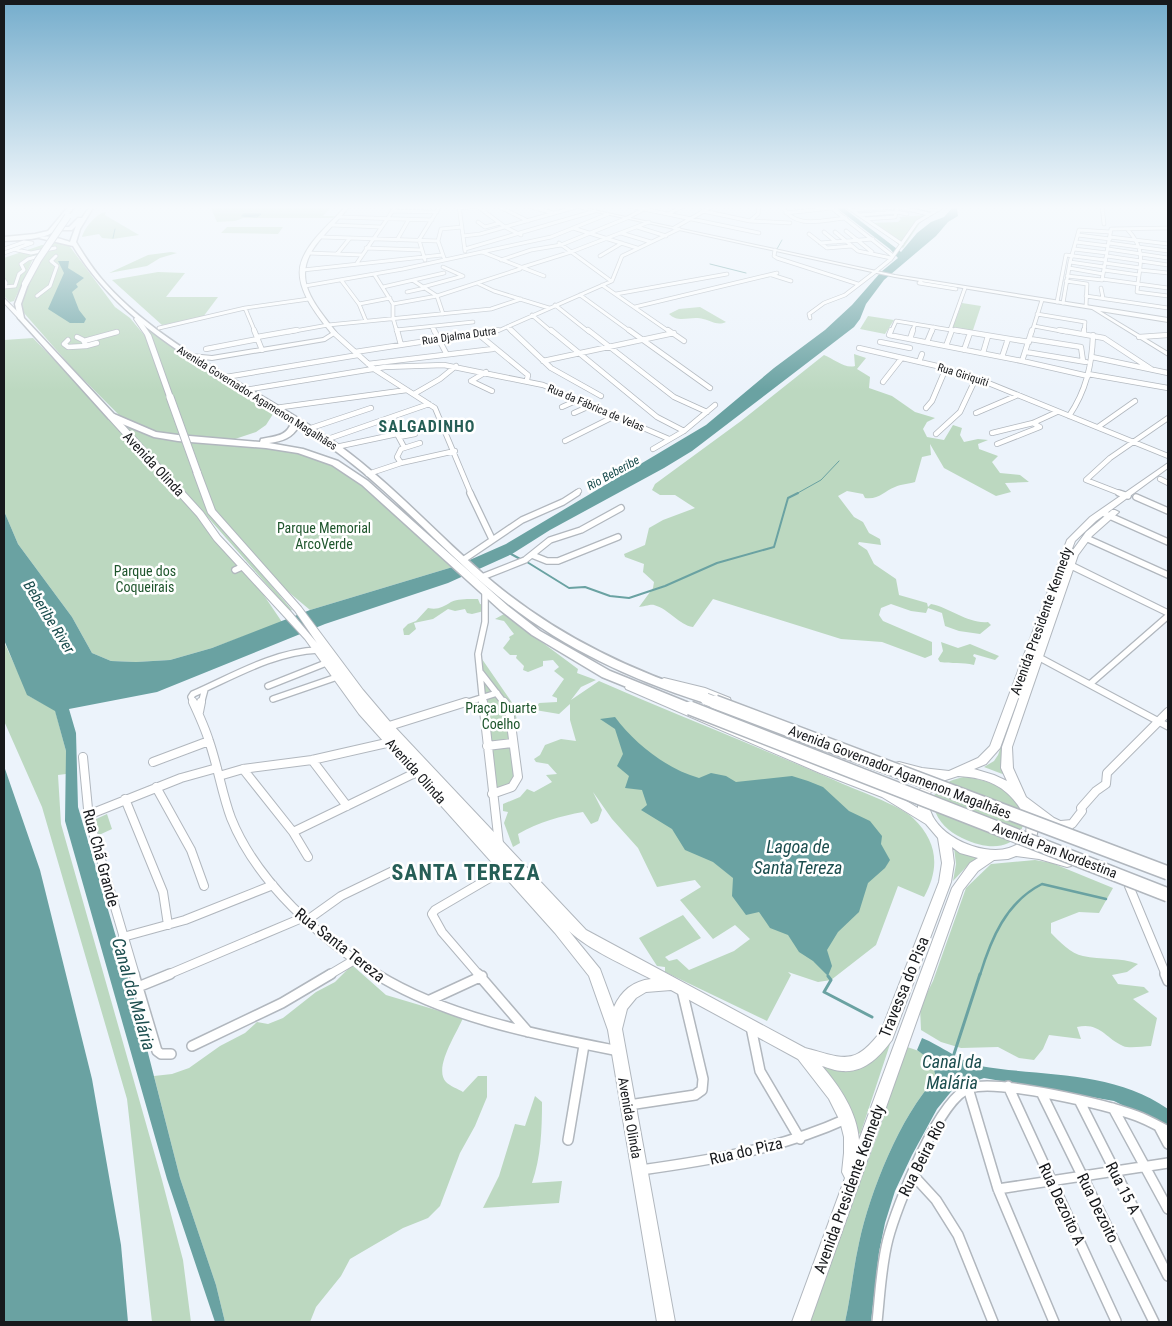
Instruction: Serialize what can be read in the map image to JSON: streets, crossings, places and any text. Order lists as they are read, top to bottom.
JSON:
{
  "streets": {
    "highway": ["Avenida Governador Agamenon Magalhães", "Avenida Olinda", "Avenida Pan Nordestina"],
    "main road": ["Avenida Presidente Kennedy", "Travessa do Pisa"],
    "street": [
      "Rua Djalma Dutra",
      "Rua Giriquiti",
      "Rua da Fábrica de Velas",
      "Rua Chã Grande",
      "Rua Santa Tereza",
      "Rua do Piza",
      "Rua Beira Rio",
      "Rua 15 A",
      "Rua Dezoito A",
      "Rua Dezoito"
    ]
  },
  "crossings": [
    ["Rua Djalma Dutra", "Avenida Governador Agamenon Magalhães"],
    ["Avenida Governador Agamenon Magalhães", "Rua da Fábrica de Velas"],
    ["Avenida Governador Agamenon Magalhães", "Avenida Olinda"],
    ["Avenida Governador Agamenon Magalhães", "Avenida Presidente Kennedy"],
    ["Avenida Governador Agamenon Magalhães", "Avenida Pan Nordestina"],
    ["Avenida Governador Agamenon Magalhães", "Travessa do Pisa"],
    ["Avenida Olinda", "Rua Santa Tereza"],
    ["Avenida Olinda", "Travessa do Pisa"],
    ["Avenida Olinda", "Rua do Piza"],
    ["Avenida Presidente Kennedy", "Avenida Pan Nordestina"],
    ["Avenida Presidente Kennedy", "Travessa do Pisa"],
    ["Avenida Pan Nordestina", "Travessa do Pisa"]
  ],
  "districts": ["SALGADINHO", "SANTA TEREZA"],
  "water": [
    "Rio Beberibe",
    "Beberibe River",
    "Lagoa de Santa Tereza",
    "Canal da Malária"
  ],
  "parks": ["Parque Memorial ArcoVerde", "Parque dos Coqueirais", "Praça Duarte Coelho"]
}
